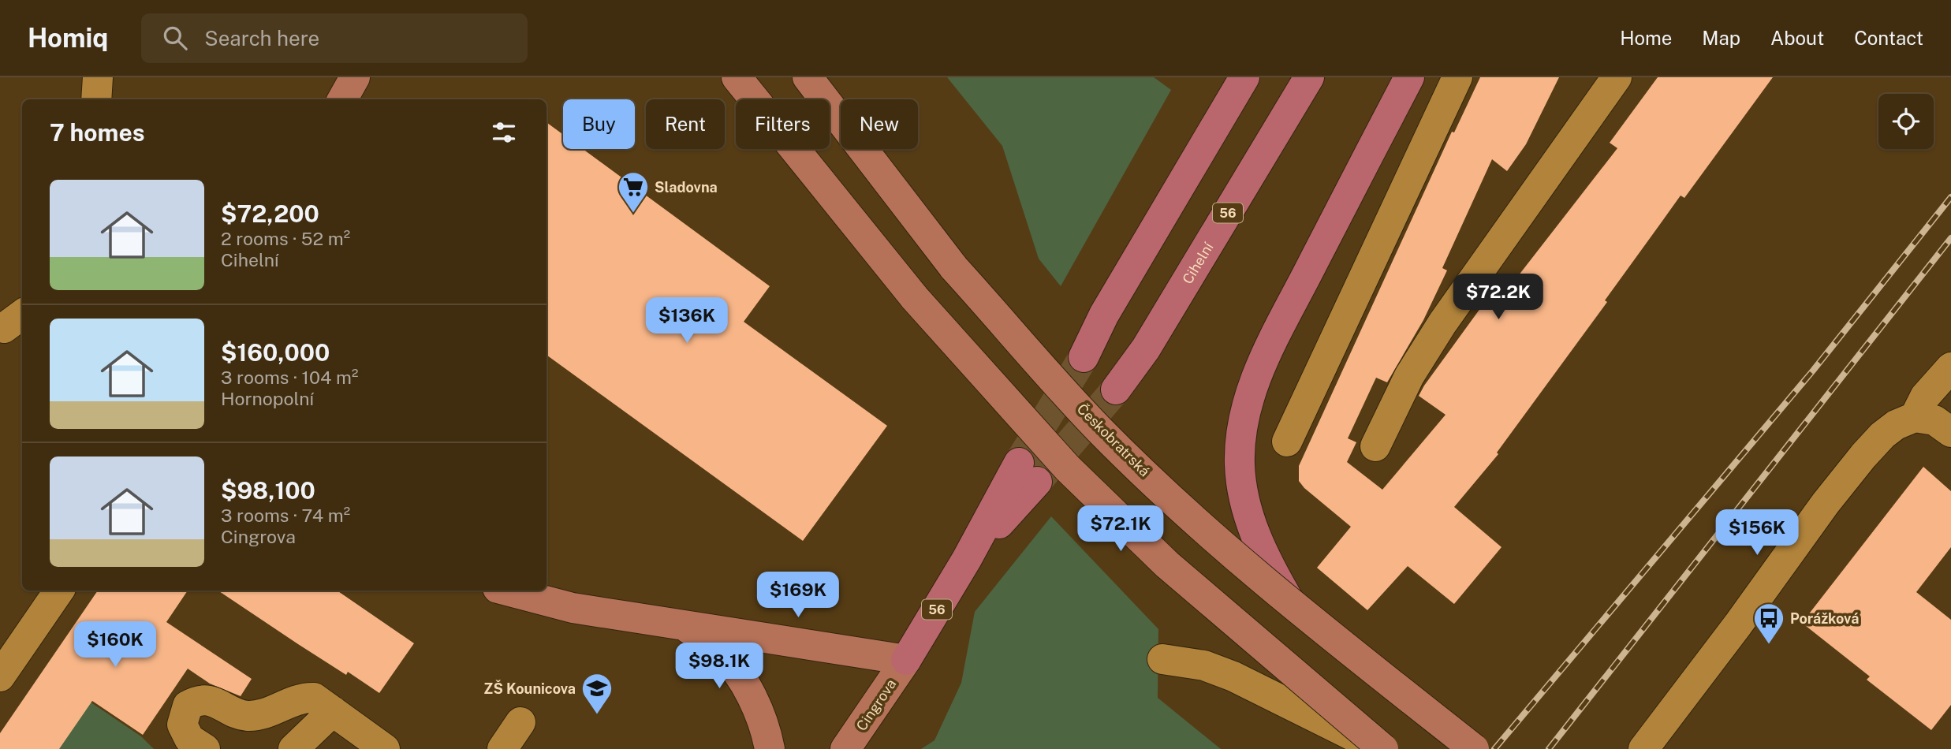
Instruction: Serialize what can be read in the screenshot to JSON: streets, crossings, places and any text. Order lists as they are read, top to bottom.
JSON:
{
  "streets": {
    "highway": ["56", "Cihelní"],
    "main road": ["Českobratrská", "Cingrova"]
  },
  "crossings": [
    ["56", "Cingrova"]
  ],
  "places": {
    "supermarket": ["Sladovna"],
    "bus stop": ["Porážková"],
    "school or university": ["ZŠ Kounicova"]
  },
  "page": {
    "header": "Homiq",
    "search": "Search here",
    "nav": [
      "Home",
      "Map",
      "About",
      "Contact"
    ],
    "chip": [
      "Buy",
      "Rent",
      "Filters",
      "New"
    ],
    "heading": "7 homes",
    "list": [
      {
        "name": "$72,200",
        "note": "2 rooms · 52 m² · Cihelní"
      },
      {
        "name": "$160,000",
        "note": "3 rooms · 104 m² · Hornopolní"
      },
      {
        "name": "$98,100",
        "note": "3 rooms · 74 m² · Cingrova"
      }
    ],
    "price": [
      "$72.2K",
      "$136K",
      "$72.1K",
      "$156K",
      "$169K",
      "$160K",
      "$98.1K"
    ]
  }
}
